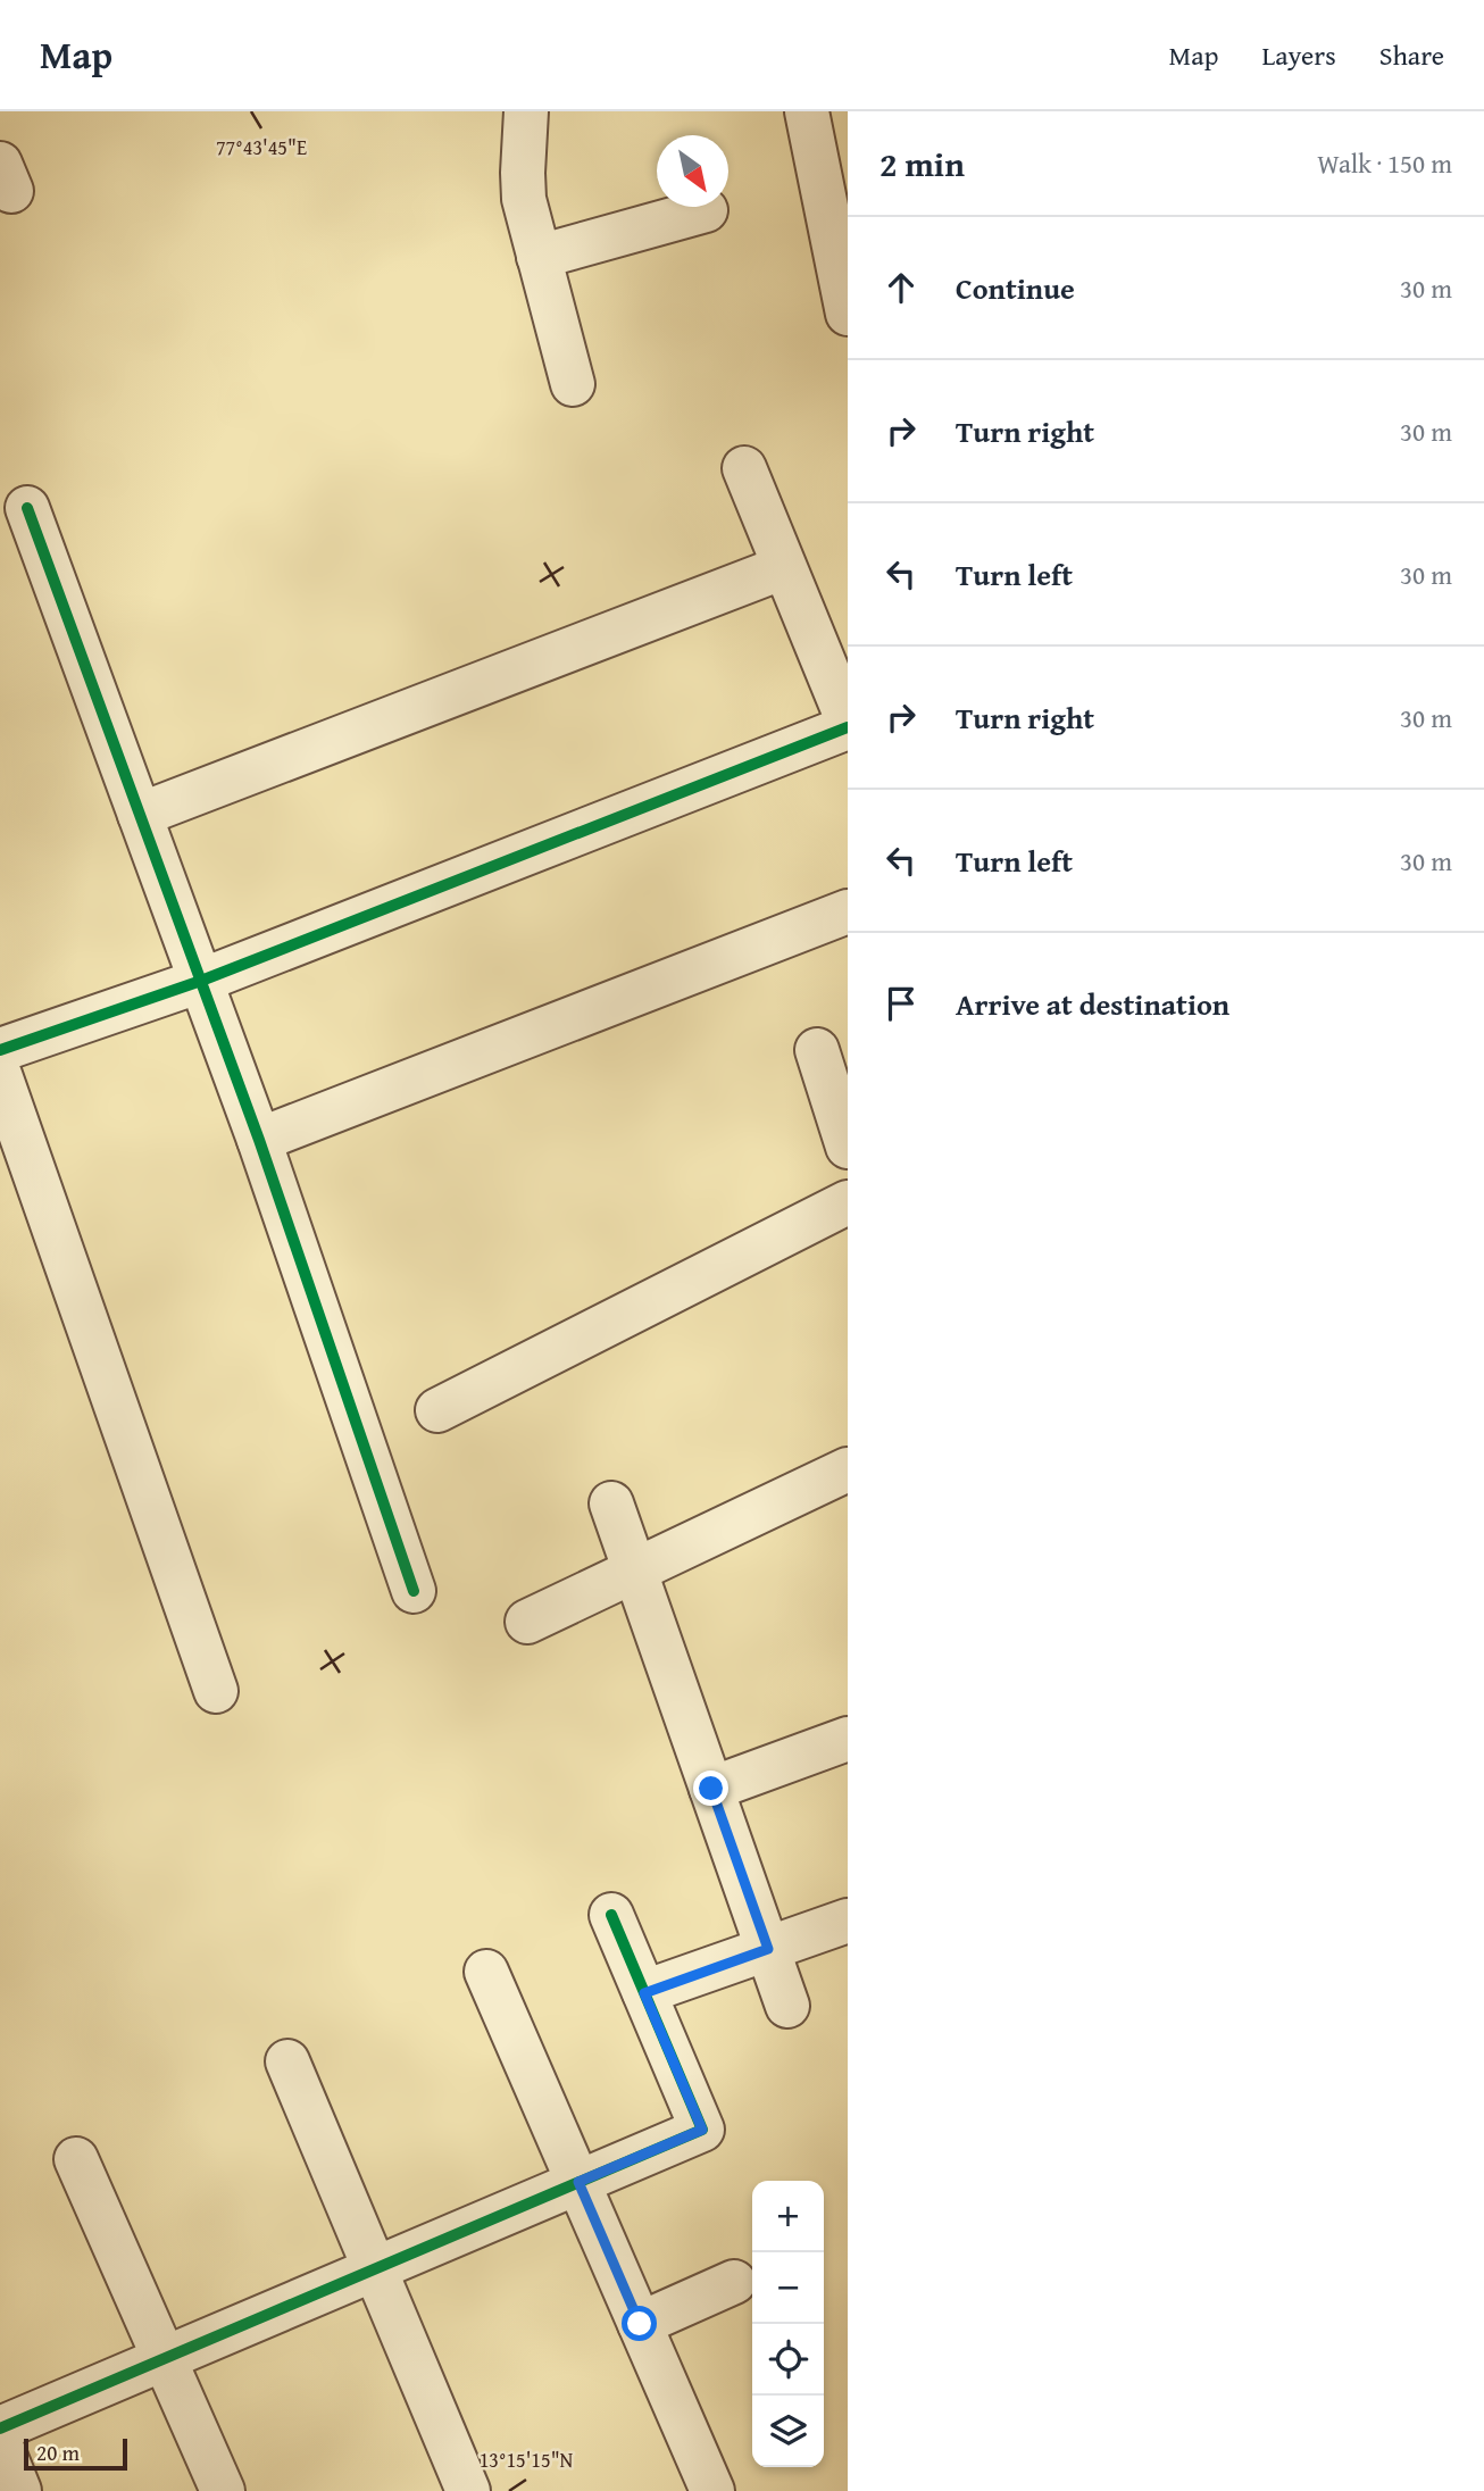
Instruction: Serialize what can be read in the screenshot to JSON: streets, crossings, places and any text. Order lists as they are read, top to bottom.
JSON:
{
  "scale_bar": "20 m",
  "north": "bottom right",
  "page": {
    "header": "Map",
    "nav": ["Map", "Layers", "Share"],
    "heading": ["2 min", "Walk · 150 m"],
    "list": [
      ["Continue", "30 m"],
      ["Turn right", "30 m"],
      ["Turn left", "30 m"],
      ["Turn right", "30 m"],
      ["Turn left", "30 m"],
      "Arrive at destination"
    ],
    "map_buttons": ["+", "−"],
    "scale": "20 m"
  },
  "coordinates": ["77°43'45\"E", "13°15'15\"N"]
}
